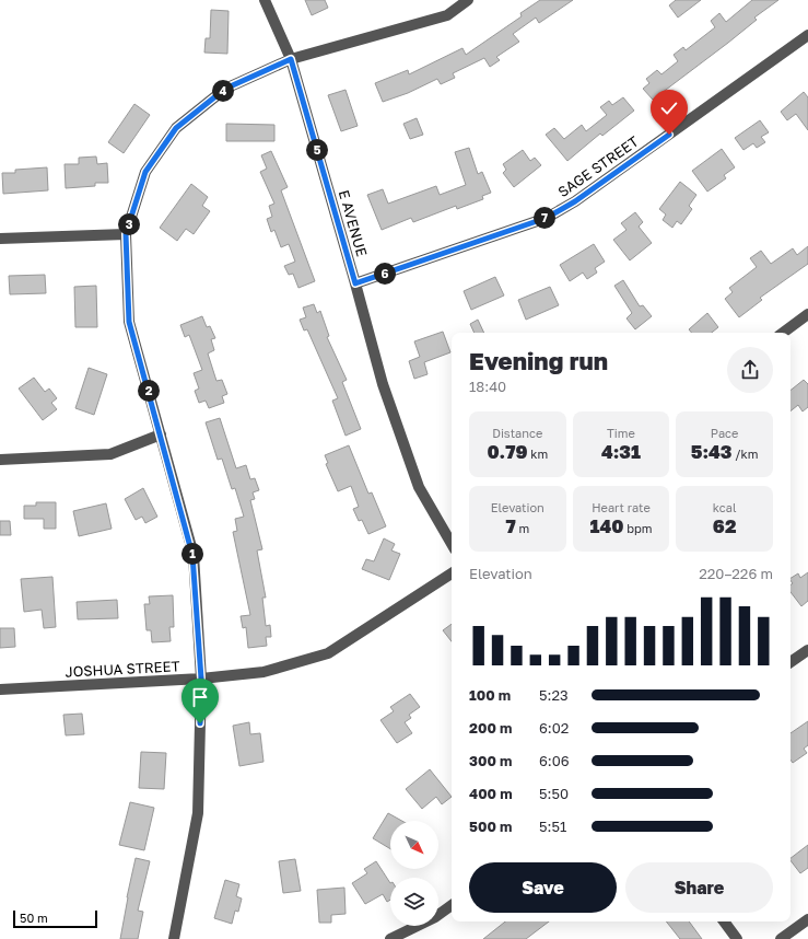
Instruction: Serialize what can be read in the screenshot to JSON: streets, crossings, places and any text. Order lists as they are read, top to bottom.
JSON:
{
  "streets": {
    "street": ["SAGE STREET", "E AVENUE", "JOSHUA STREET"]
  },
  "crossings": [
    ["SAGE STREET", "E AVENUE"]
  ],
  "scale_bar": "50 m",
  "north": "bottom right",
  "page": {
    "pins": [
      "4",
      "5",
      "7",
      "3",
      "6",
      "2",
      "1"
    ],
    "heading": ["Evening run", "18:40"],
    "stats": [
      ["Distance", "0.79 km"],
      ["Time", "4:31"],
      ["Pace", "5:43 /km"],
      ["Elevation", "7 m"],
      ["Heart rate", "140 bpm"],
      ["kcal", "62"]
    ],
    "chart": ["Elevation", "220–226 m"],
    "list": [
      {
        "name": "100 m",
        "note": "5:23"
      },
      {
        "name": "200 m",
        "note": "6:02"
      },
      {
        "name": "300 m",
        "note": "6:06"
      },
      {
        "name": "400 m",
        "note": "5:50"
      },
      {
        "name": "500 m",
        "note": "5:51"
      }
    ],
    "buttons": ["Save", "Share"],
    "scale": "50 m"
  }
}
